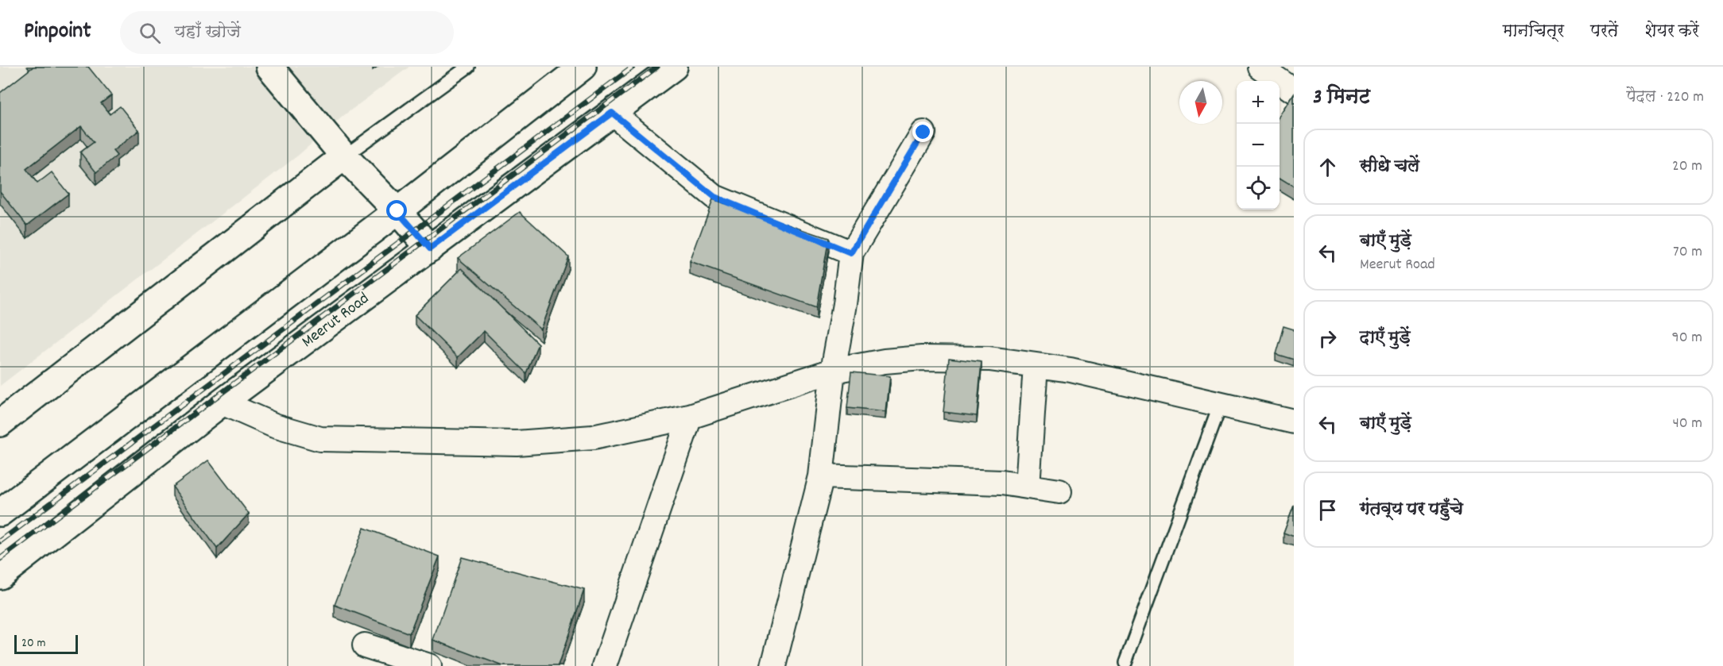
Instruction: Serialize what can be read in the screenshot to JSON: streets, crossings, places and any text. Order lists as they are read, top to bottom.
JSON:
{
  "streets": {
    "main road": ["Meerut Road"]
  },
  "scale_bar": "20 m",
  "north": "bottom",
  "page": {
    "header": "Pinpoint",
    "search": "यहाँ खोजें",
    "nav": ["मानचित्र", "परतें", "शेयर करें"],
    "heading": ["3 मिनट", "पैदल · 220 m"],
    "map_buttons": ["+", "−"],
    "list": [
      ["सीधे चलें", "20 m"],
      ["बाएँ मुड़ें", "Meerut Road", "70 m"],
      ["दाएँ मुड़ें", "90 m"],
      ["बाएँ मुड़ें", "40 m"],
      "गंतव्य पर पहुँचे"
    ],
    "scale": "20 m"
  }
}
